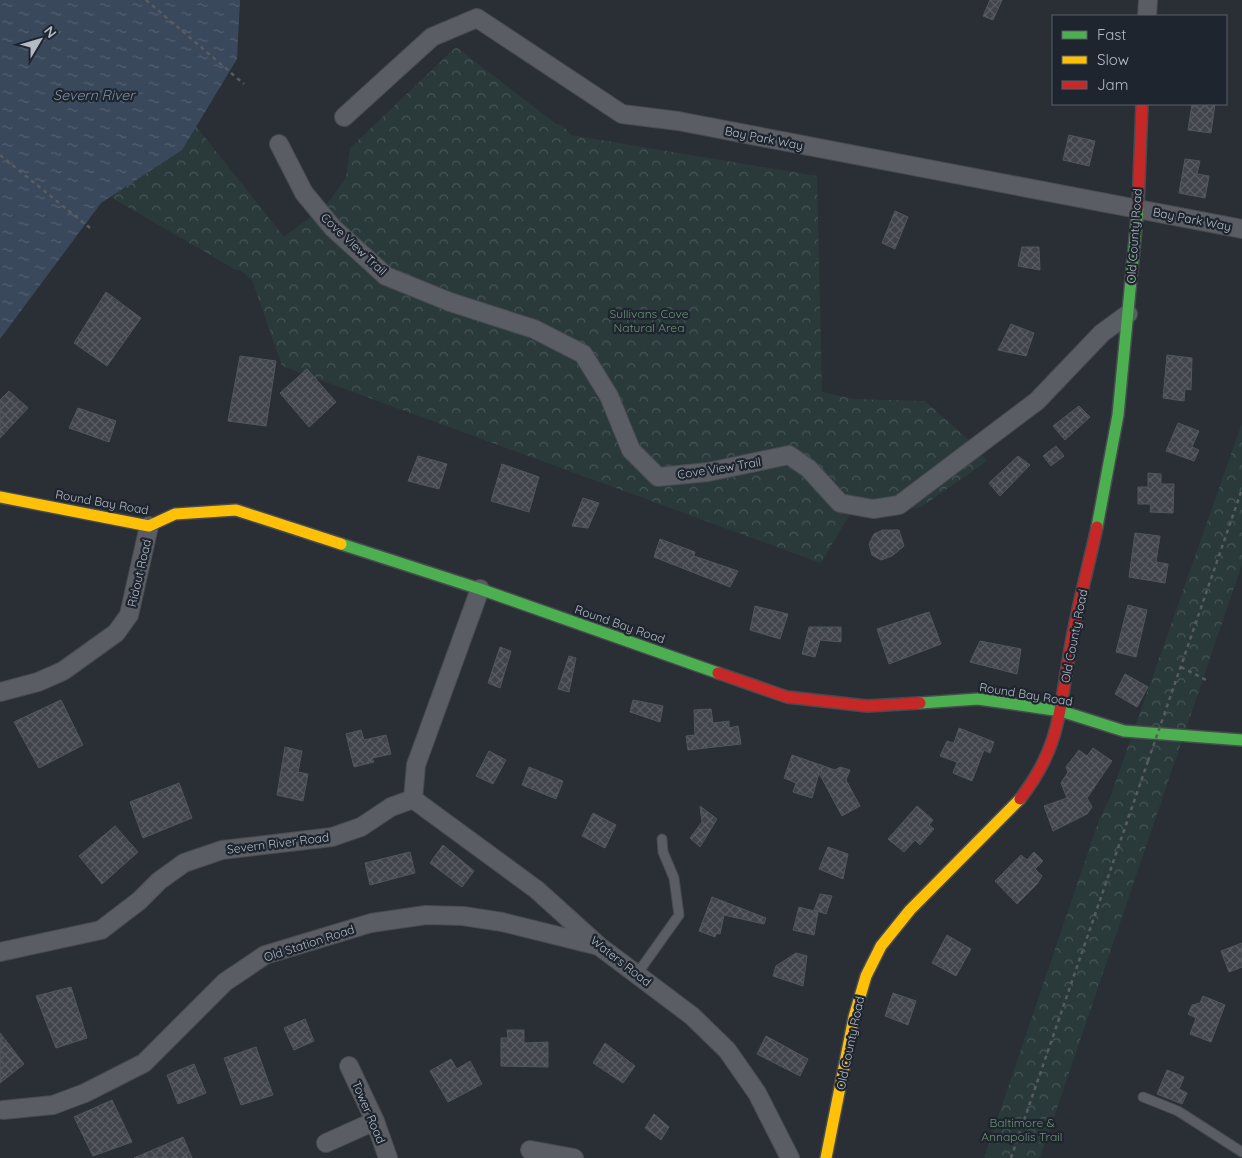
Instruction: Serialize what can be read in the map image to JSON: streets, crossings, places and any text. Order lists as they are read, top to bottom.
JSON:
{
  "streets": {
    "street": [
      "Bay Park Way",
      "Old County Road",
      "Cove View Trail",
      "Round Bay Road",
      "Ridout Road",
      "Severn River Road",
      "Old Station Road",
      "Waters Road",
      "Tower Road"
    ]
  },
  "crossings": [
    ["Bay Park Way", "Old County Road"],
    ["Old County Road", "Cove View Trail"],
    ["Old County Road", "Round Bay Road"],
    ["Round Bay Road", "Ridout Road"],
    ["Severn River Road", "Waters Road"],
    ["Old Station Road", "Waters Road"]
  ],
  "water": ["Severn River"],
  "parks": ["Sullivans Cove Natural Area", "Baltimore & Annapolis Trail"],
  "legend": ["Fast", "Slow", "Jam"],
  "north": "top right"
}
